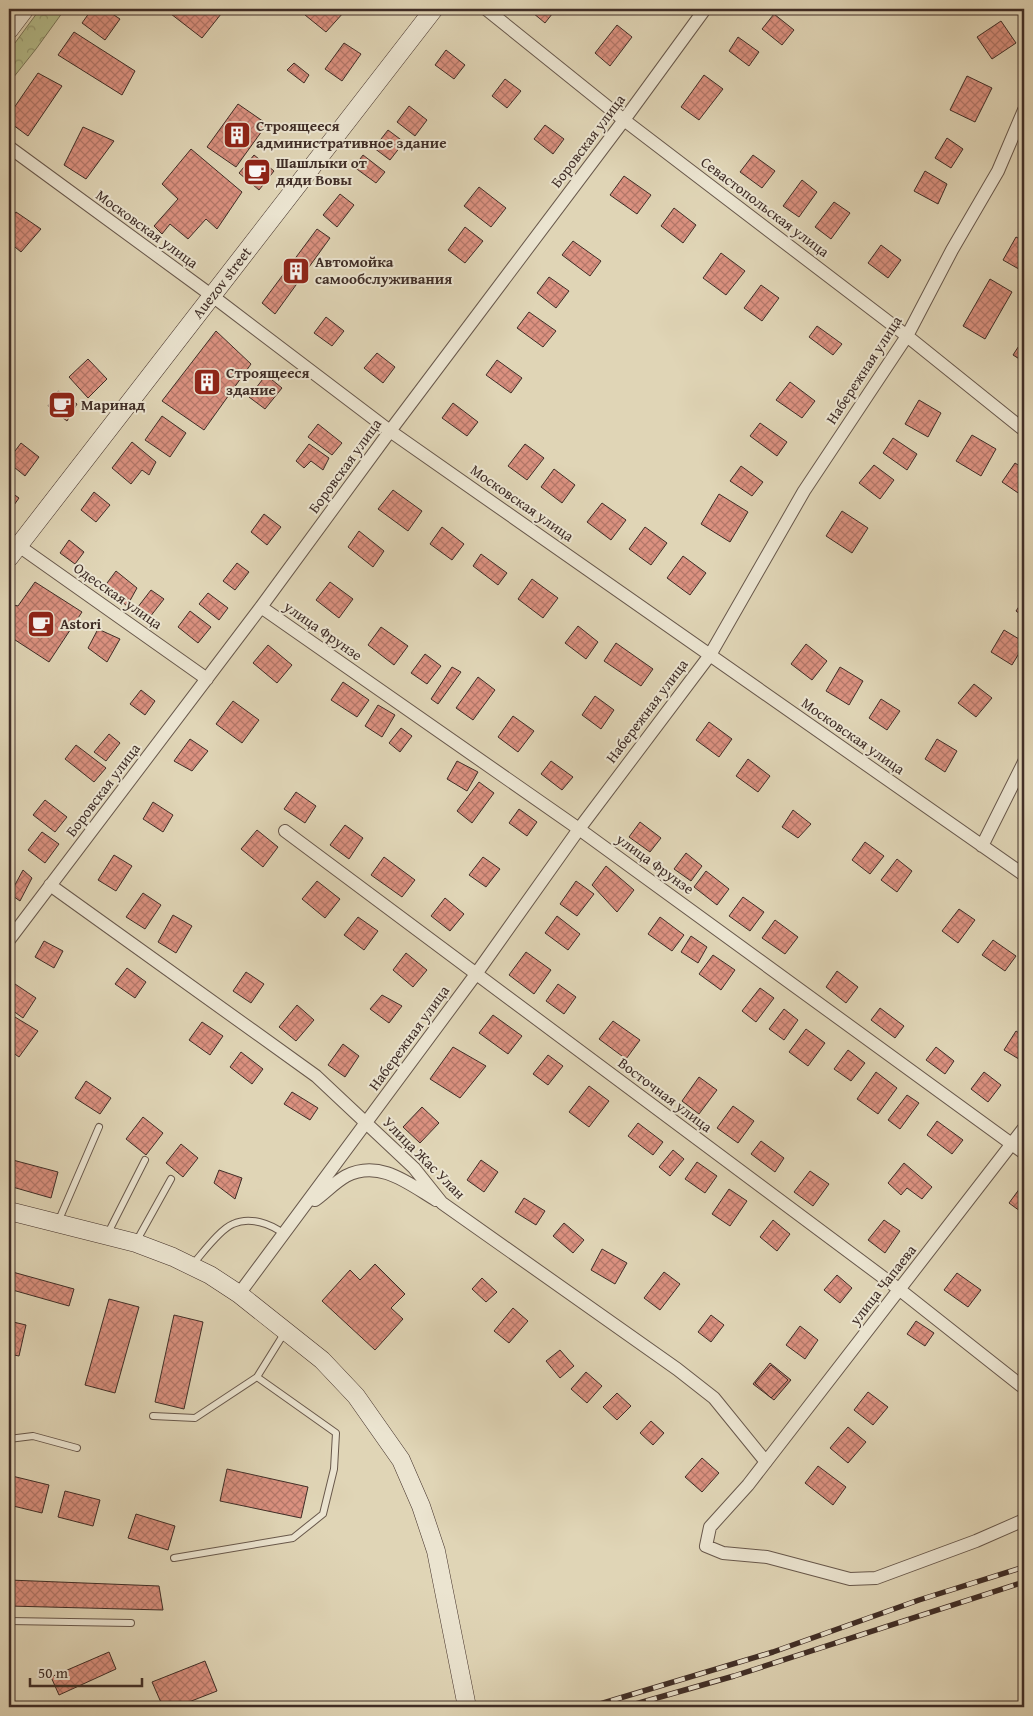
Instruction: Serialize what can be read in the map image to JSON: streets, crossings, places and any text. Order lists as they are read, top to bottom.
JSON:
{
  "streets": {
    "main road": ["Auezov street"],
    "street": [
      "Боровская улица",
      "Севастопольская улица",
      "Московская улица",
      "Набережная улица",
      "Одесская улица",
      "улица Фрунзе",
      "Восточная улица",
      "Улица Жас Улан",
      "улица Чапаева"
    ]
  },
  "crossings": [
    ["Боровская улица", "Севастопольская улица"],
    ["Боровская улица", "Московская улица"],
    ["Боровская улица", "Одесская улица"],
    ["Боровская улица", "улица Фрунзе"],
    ["Боровская улица", "Улица Жас Улан"],
    ["Севастопольская улица", "Набережная улица"],
    ["Московская улица", "Auezov street"],
    ["Московская улица", "Набережная улица"],
    ["Auezov street", "Одесская улица"],
    ["Набережная улица", "улица Фрунзе"],
    ["Набережная улица", "Восточная улица"],
    ["Набережная улица", "Улица Жас Улан"],
    ["улица Фрунзе", "улица Чапаева"],
    ["Восточная улица", "улица Чапаева"],
    ["Улица Жас Улан", "улица Чапаева"]
  ],
  "places": {
    "building": ["Строящееся административное здание", "Автомойка самообслуживания", "Строящееся здание"],
    "cafe": ["Шашлыки от дяди Вовы", "Маринад", "Astori"]
  },
  "scale_bar": "50 m"
}
